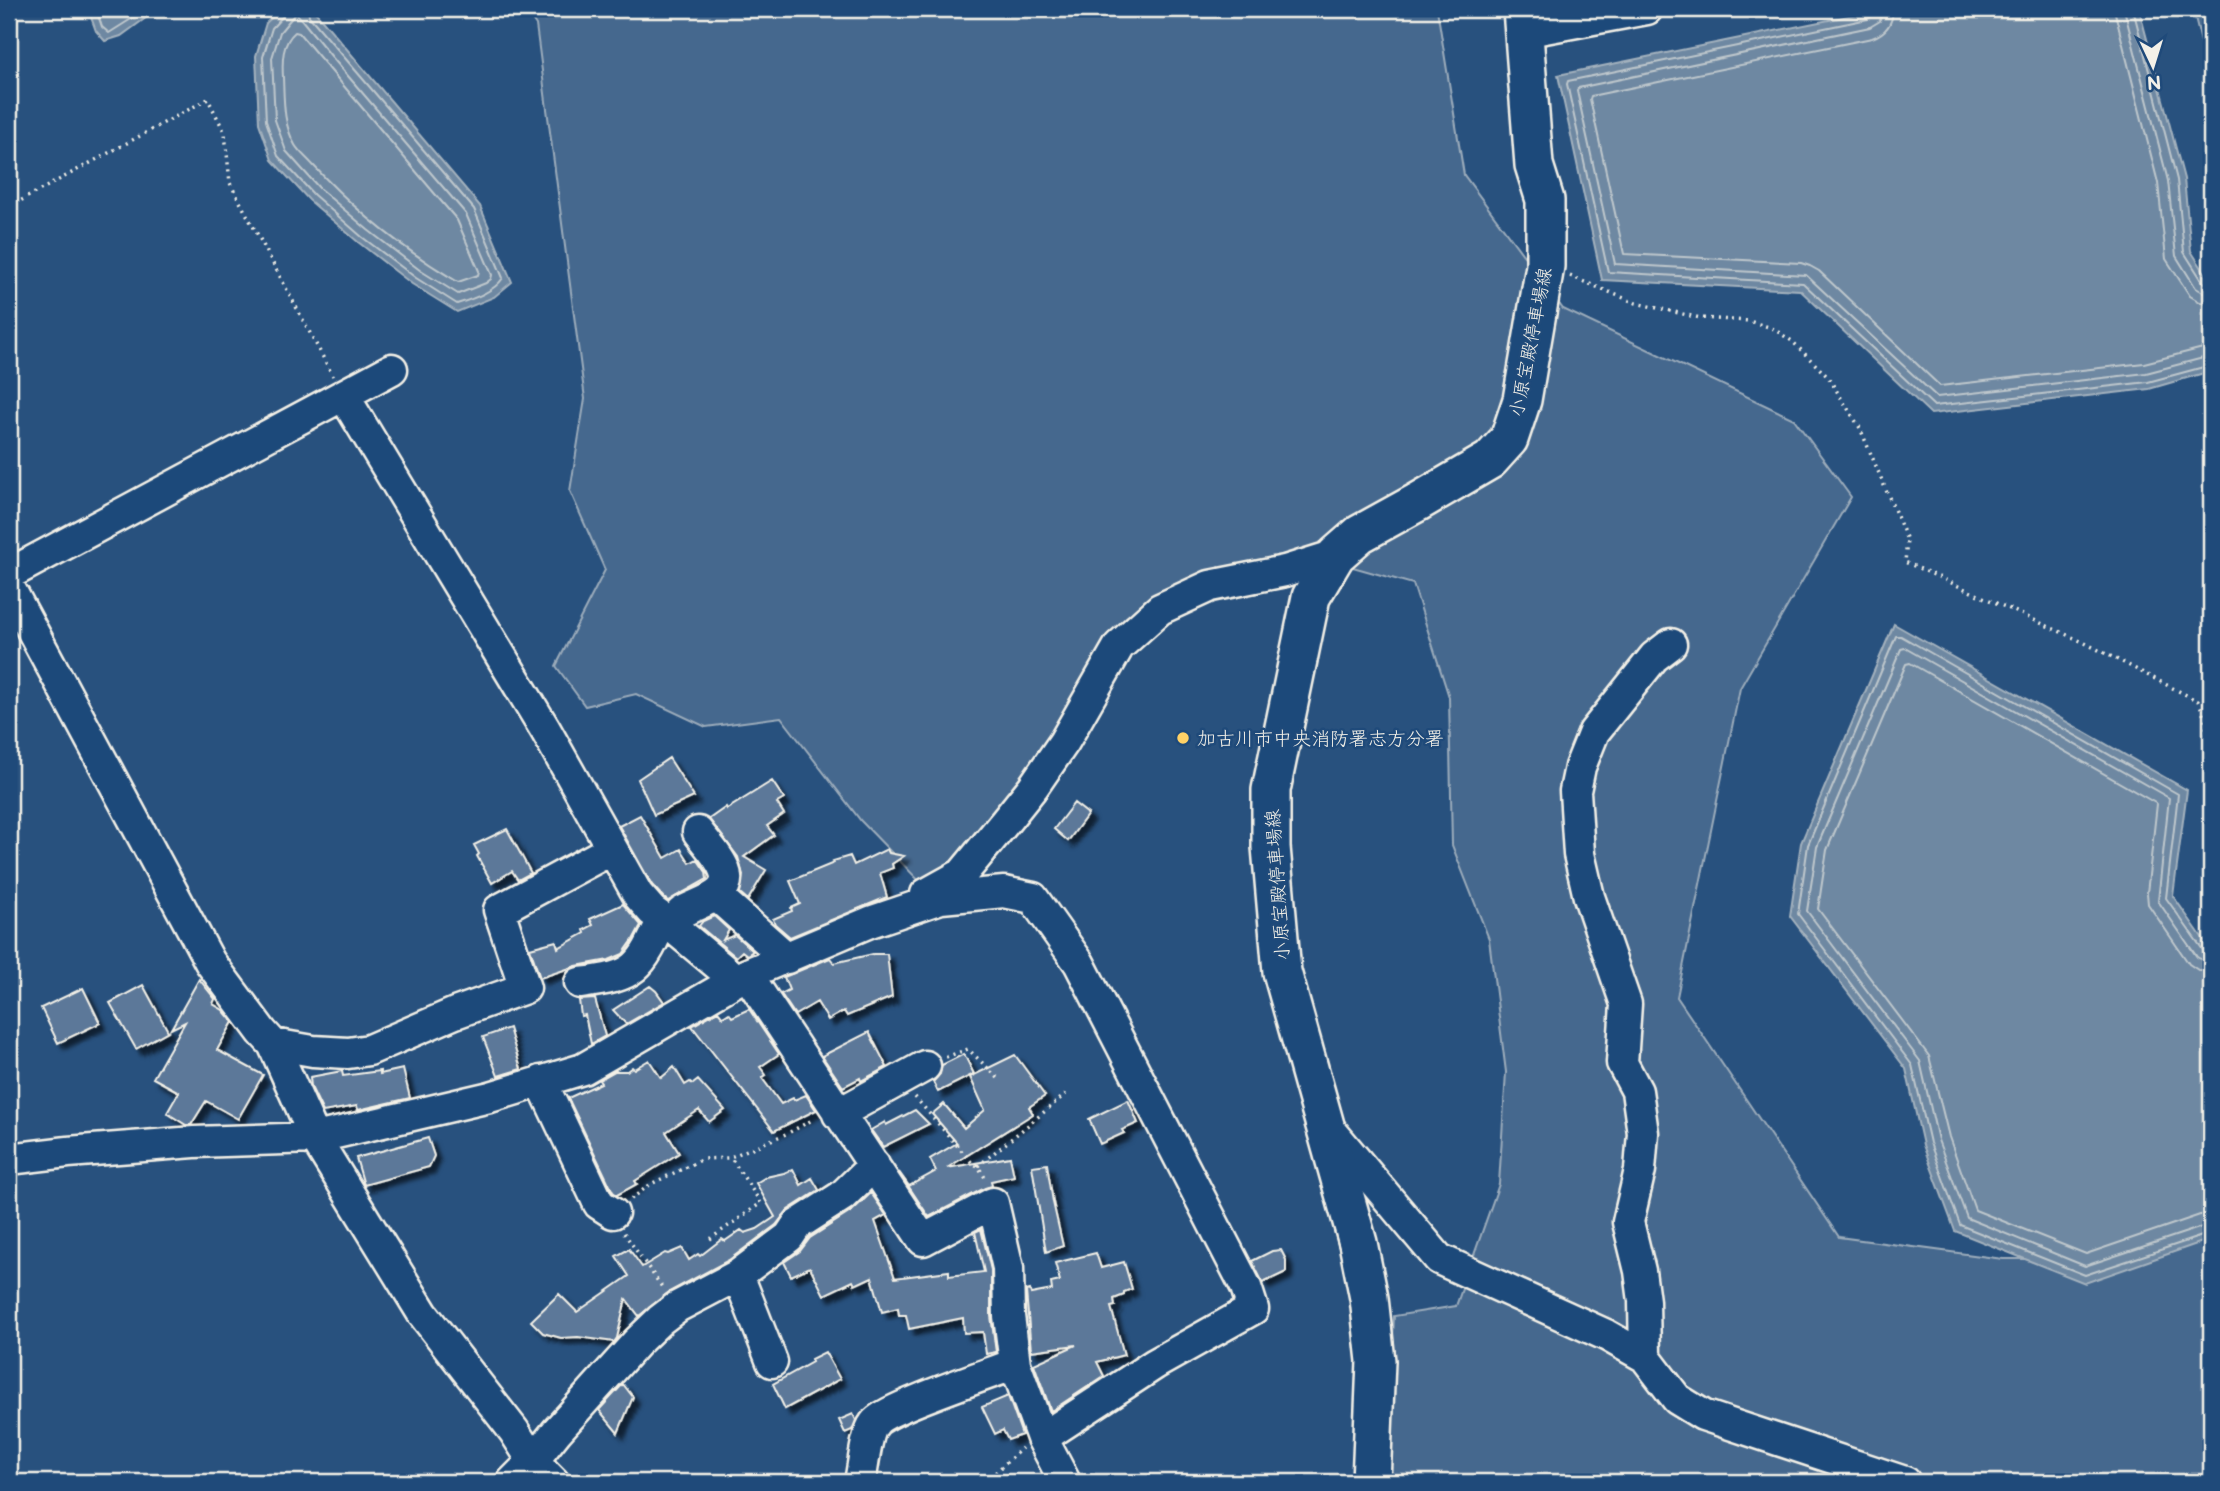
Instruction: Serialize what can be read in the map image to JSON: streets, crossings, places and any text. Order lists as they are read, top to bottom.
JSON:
{
  "streets": {
    "main road": ["小原宝殿停車場線"]
  },
  "places": ["加古川市中央消防署志方分署"],
  "north": "bottom"
}
